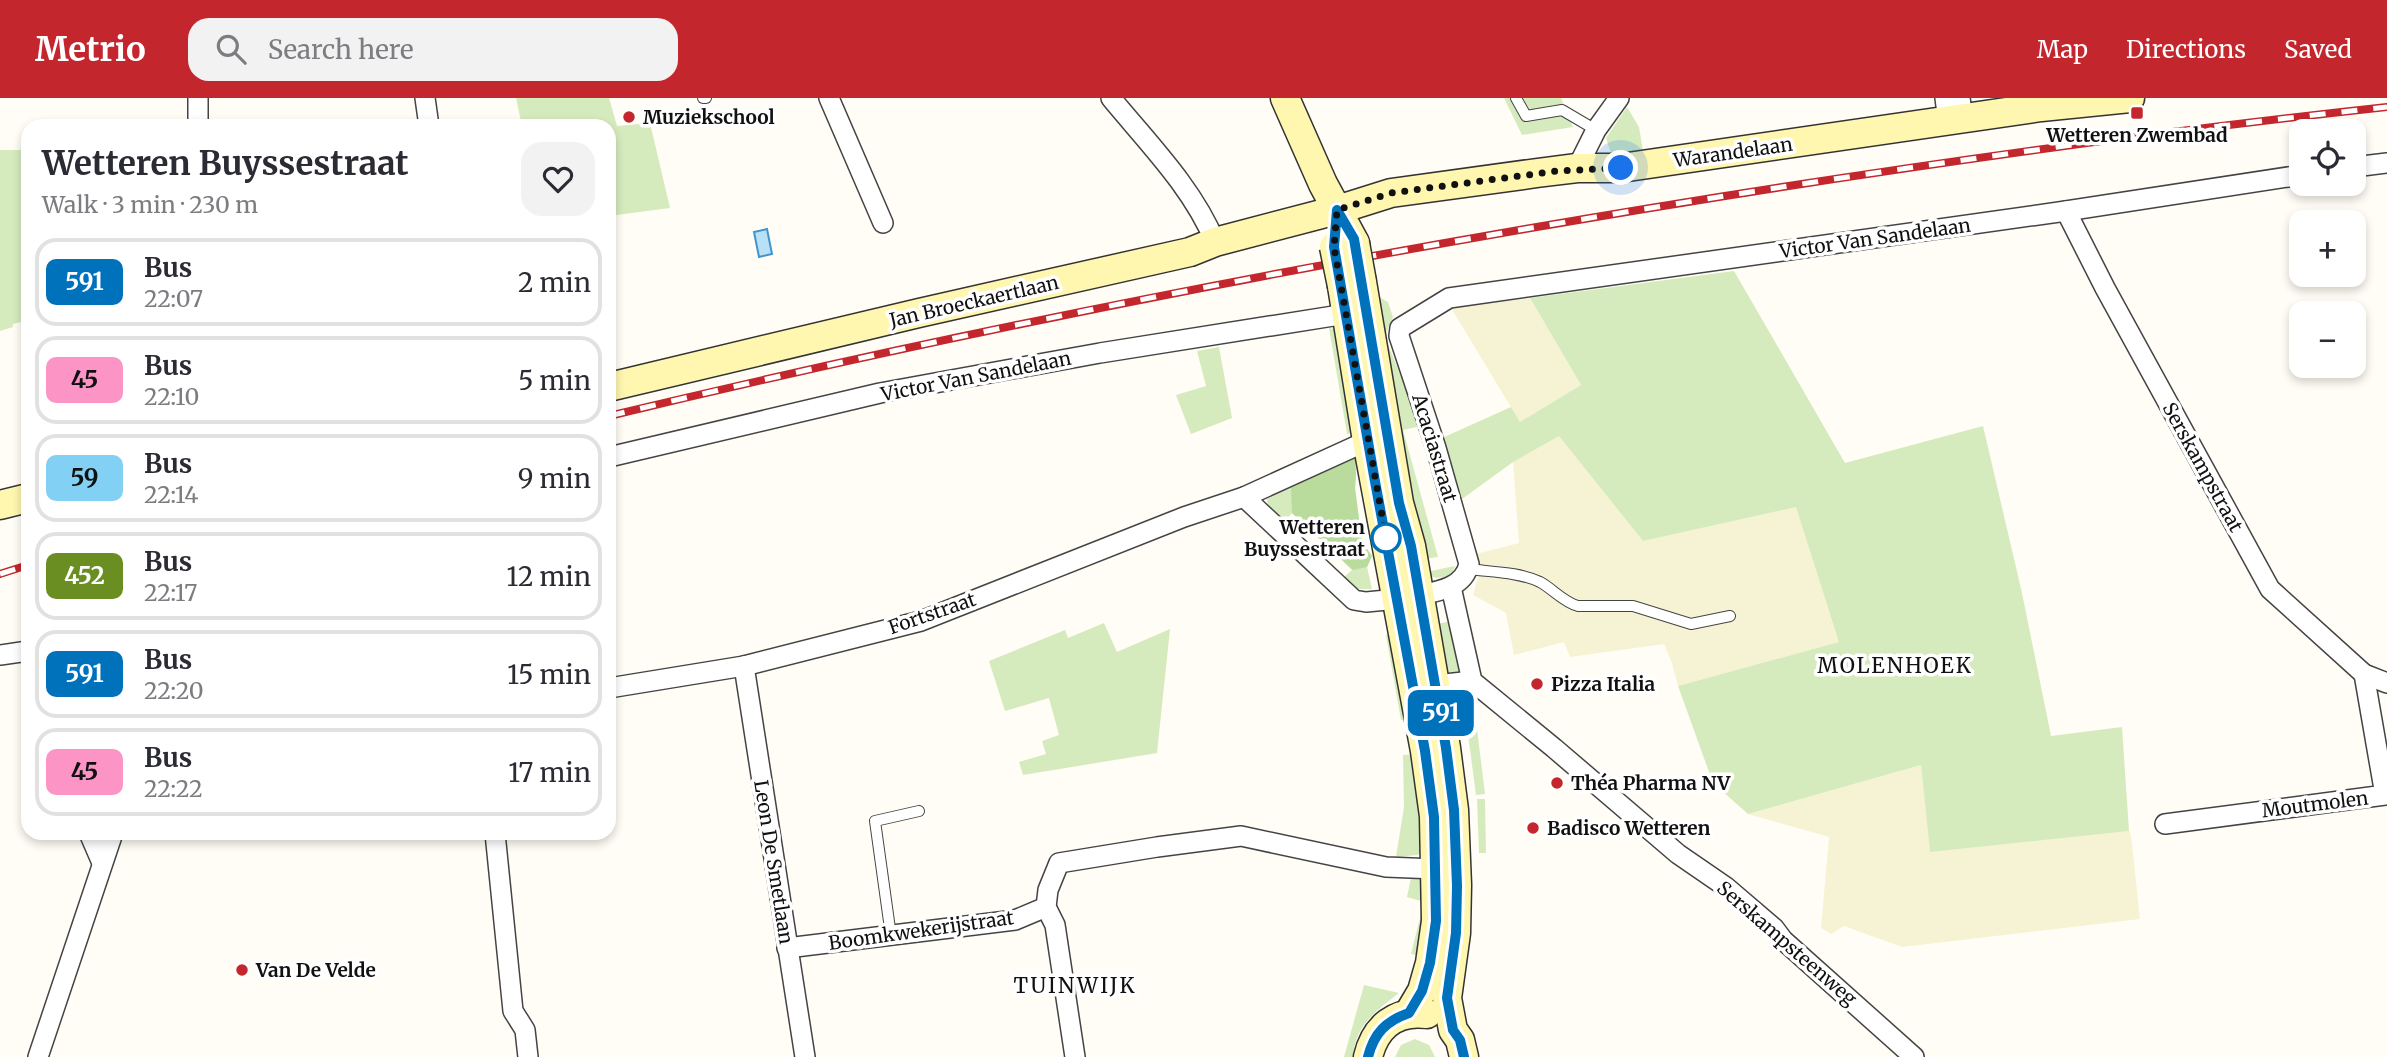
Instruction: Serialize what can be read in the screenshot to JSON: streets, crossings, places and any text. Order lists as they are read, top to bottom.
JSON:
{
  "streets": {
    "main road": ["Warandelaan", "Jan Broeckaertlaan", "Acaciastraat"],
    "street": [
      "Victor Van Sandelaan",
      "Serskampstraat",
      "Fortstraat",
      "Moutmolen",
      "Leon De Smetlaan",
      "Boomkwekerijstraat",
      "Serskampsteenweg"
    ]
  },
  "crossings": [
    ["Warandelaan", "Jan Broeckaertlaan"],
    ["Warandelaan", "Acaciastraat"],
    ["Victor Van Sandelaan", "Acaciastraat"],
    ["Victor Van Sandelaan", "Serskampstraat"],
    ["Jan Broeckaertlaan", "Acaciastraat"],
    ["Acaciastraat", "Fortstraat"],
    ["Serskampstraat", "Moutmolen"],
    ["Fortstraat", "Leon De Smetlaan"],
    ["Leon De Smetlaan", "Boomkwekerijstraat"]
  ],
  "districts": ["MOLENHOEK", "TUINWIJK"],
  "places": {
    "transit": ["Wetteren Zwembad"],
    "other": [
      "Muziekschool",
      "Wetteren Buyssestraat",
      "Pizza Italia",
      "Théa Pharma NV",
      "Badisco Wetteren",
      "Van De Velde"
    ]
  },
  "lines": ["bus line 591"],
  "page": {
    "header": "Metrio",
    "search": "Search here",
    "nav": ["Map", "Directions", "Saved"],
    "on_map": "591",
    "map_buttons": ["+", "−"],
    "heading": ["Wetteren Buyssestraat", "Walk · 3 min · 230 m"],
    "list": [
      {
        "mark": "591",
        "name": "Bus",
        "note": "22:07",
        "value": "2 min"
      },
      {
        "mark": "45",
        "name": "Bus",
        "note": "22:10",
        "value": "5 min"
      },
      {
        "mark": "59",
        "name": "Bus",
        "note": "22:14",
        "value": "9 min"
      },
      {
        "mark": "452",
        "name": "Bus",
        "note": "22:17",
        "value": "12 min"
      },
      {
        "mark": "591",
        "name": "Bus",
        "note": "22:20",
        "value": "15 min"
      },
      {
        "mark": "45",
        "name": "Bus",
        "note": "22:22",
        "value": "17 min"
      }
    ]
  }
}
